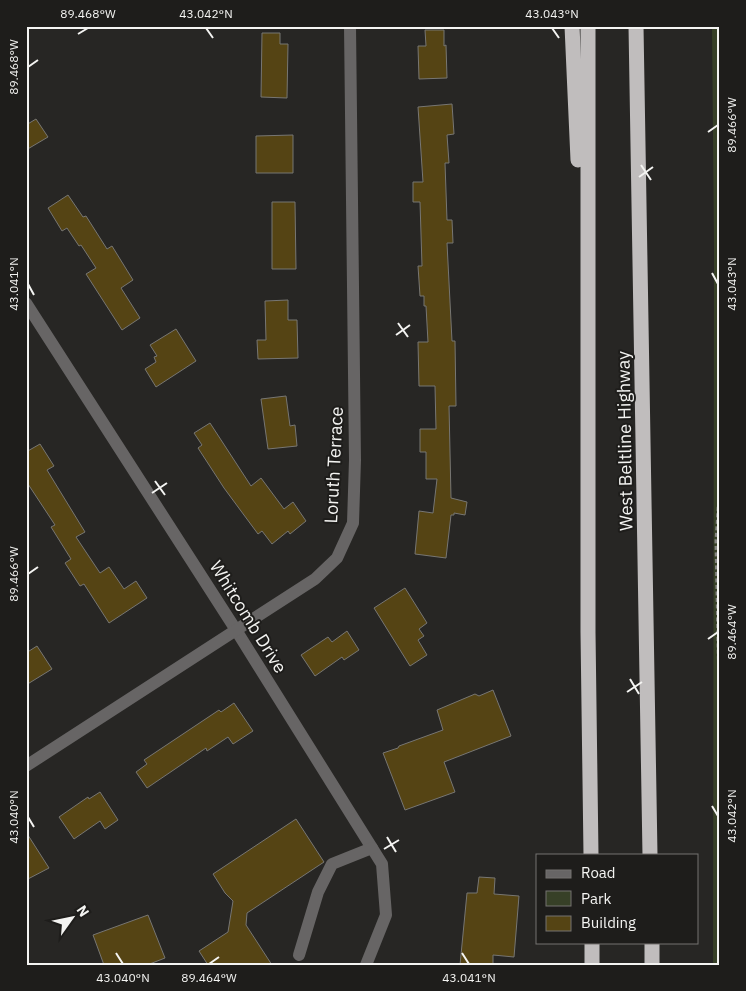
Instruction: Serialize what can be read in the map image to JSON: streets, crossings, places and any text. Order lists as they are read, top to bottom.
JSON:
{
  "streets": {
    "highway": ["West Beltline Highway"],
    "street": ["Loruth Terrace", "Whitcomb Drive"]
  },
  "crossings": [
    ["Loruth Terrace", "Whitcomb Drive"]
  ],
  "legend": ["Road", "Park", "Building"],
  "north": "top right",
  "coordinates": [
    "89.468°W",
    "43.042°N",
    "43.043°N",
    "89.466°W",
    "43.041°N",
    "89.464°W",
    "43.040°N"
  ]
}
